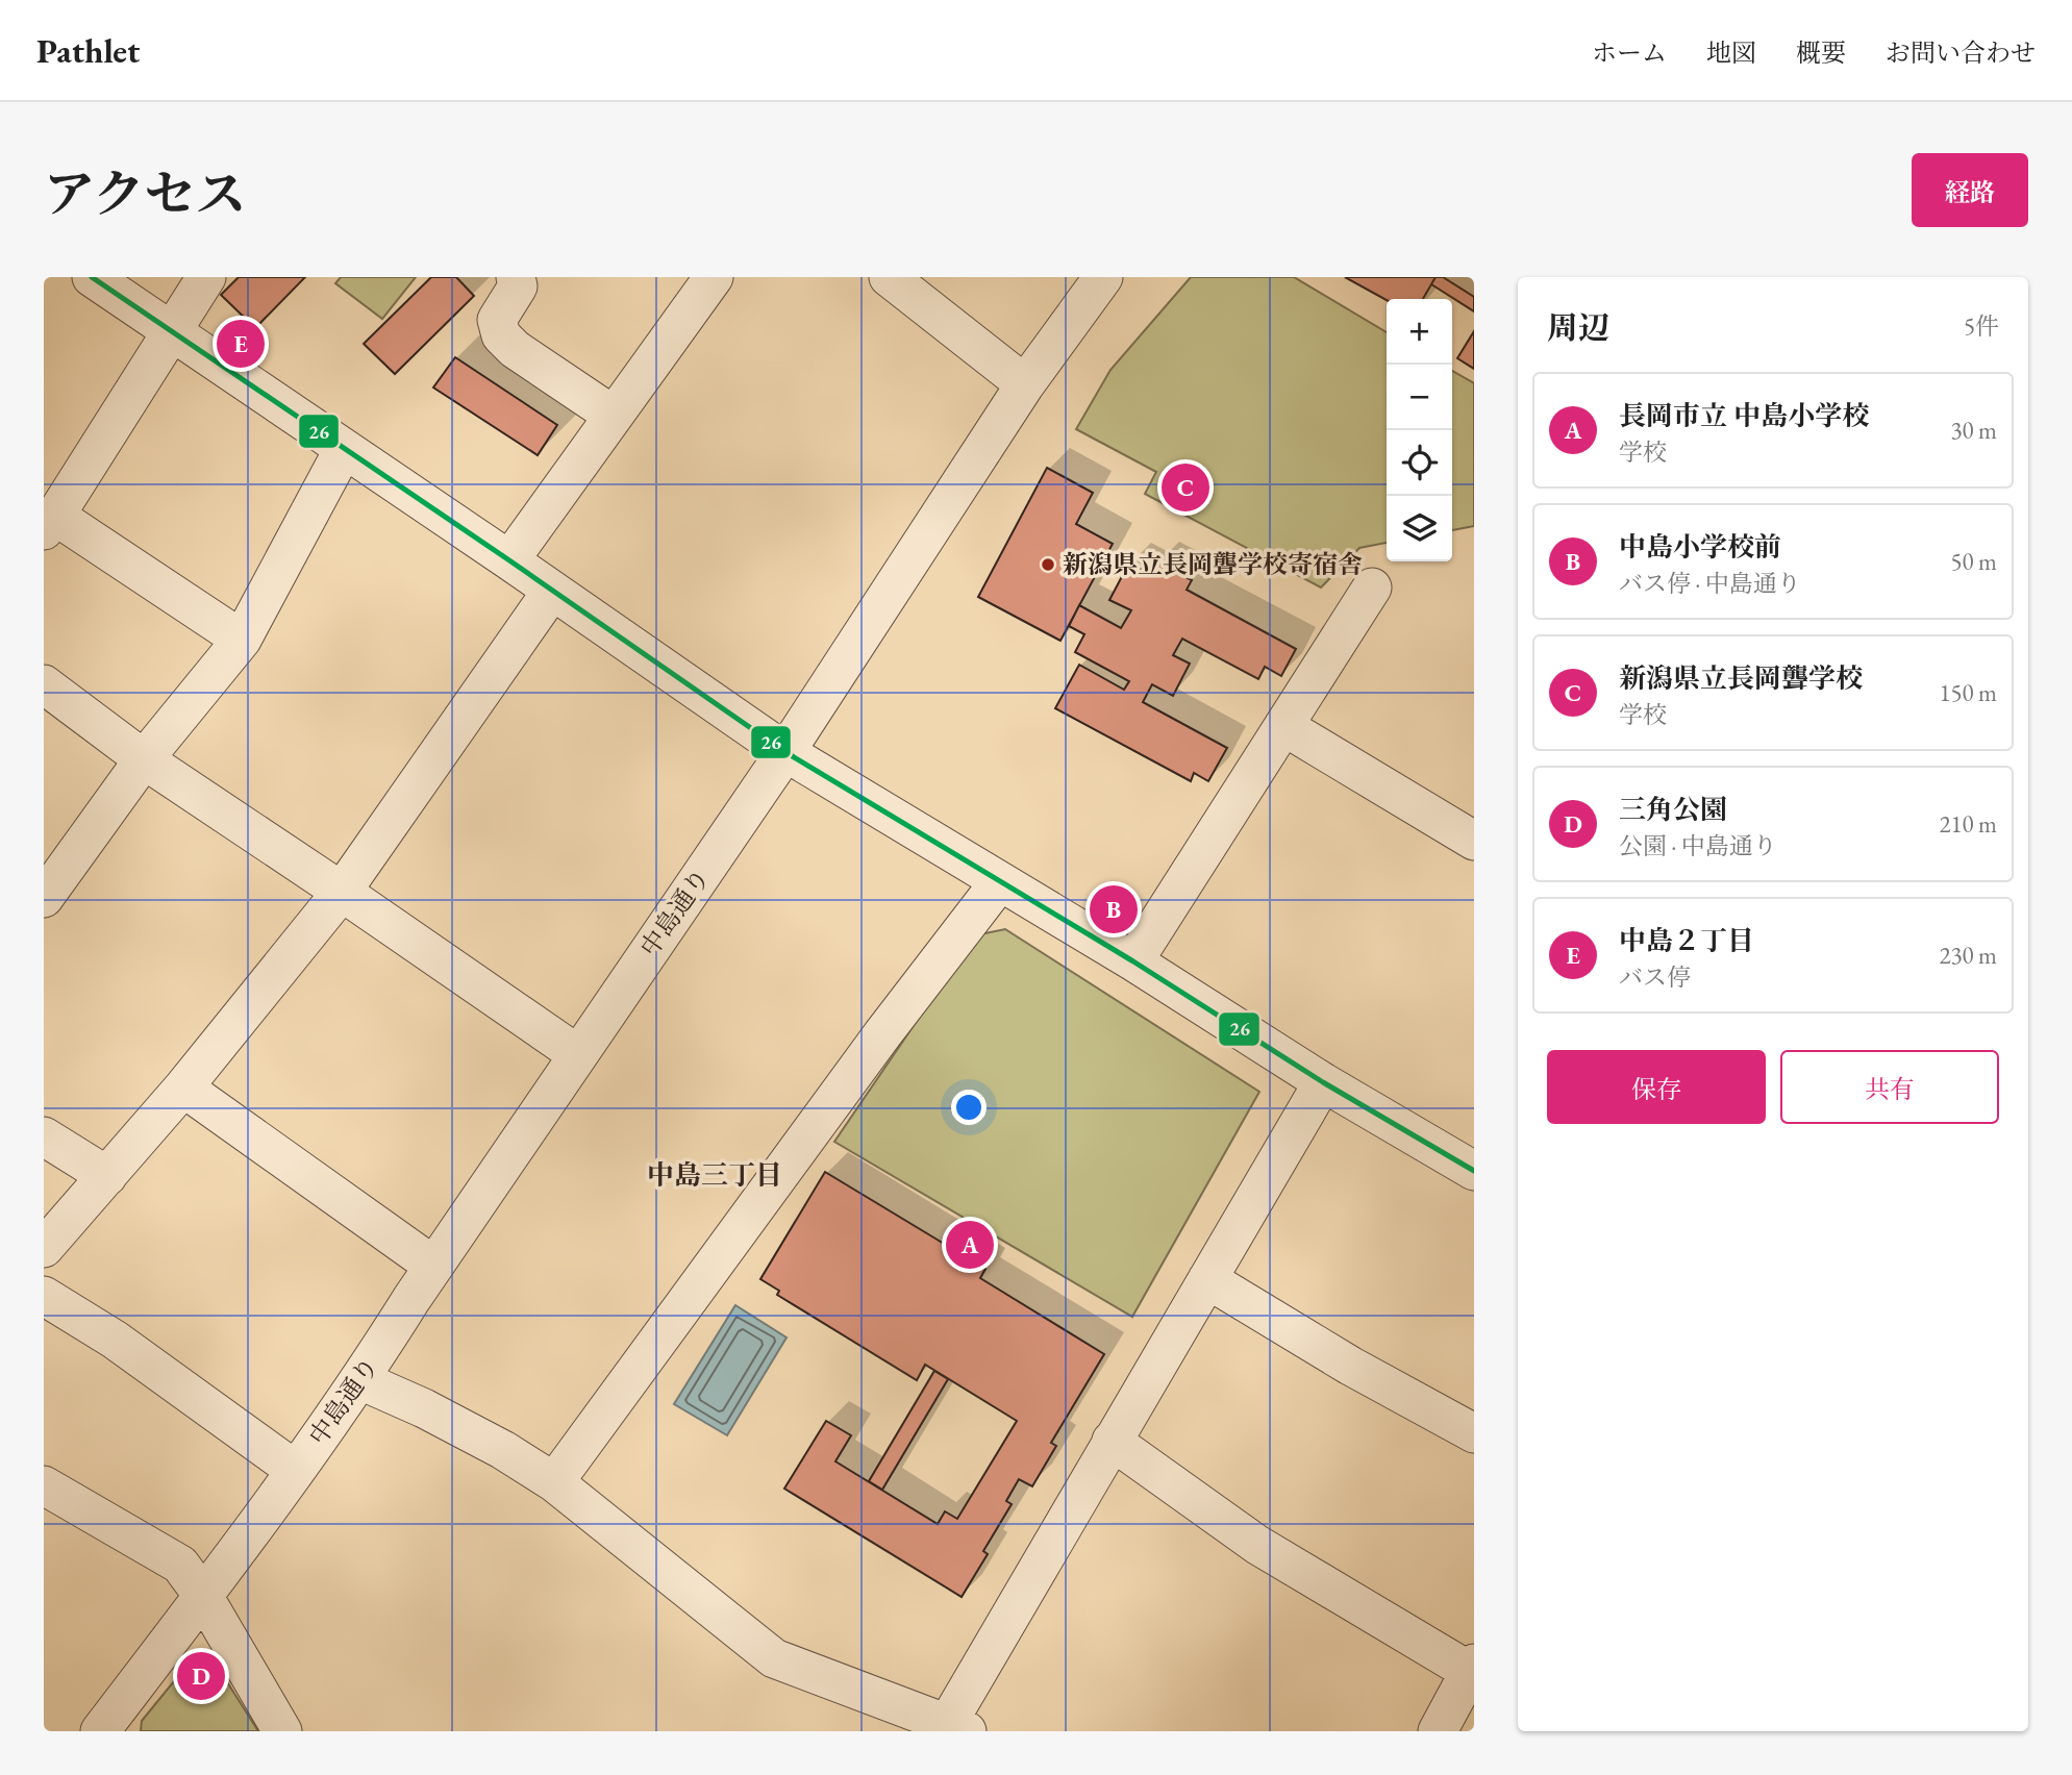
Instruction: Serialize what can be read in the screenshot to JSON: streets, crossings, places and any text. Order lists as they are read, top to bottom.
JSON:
{
  "streets": {
    "street": ["中島通り"]
  },
  "districts": ["中島三丁目"],
  "places": ["新潟県立長岡聾学校寄宿舎"],
  "lines": ["transit line 26"],
  "page": {
    "header": "Pathlet",
    "nav": [
      "ホーム",
      "地図",
      "概要",
      "お問い合わせ"
    ],
    "title": "アクセス",
    "buttons": [
      "経路",
      ["保存", "共有"]
    ],
    "heading": ["周辺", "5件"],
    "map_buttons": ["+", "−"],
    "pins": [
      "E",
      "C",
      "B",
      "A",
      "D"
    ],
    "list": [
      {
        "mark": "A",
        "name": "長岡市立 中島小学校",
        "note": "学校",
        "value": "30 m"
      },
      {
        "mark": "B",
        "name": "中島小学校前",
        "note": "バス停 · 中島通り",
        "value": "50 m"
      },
      {
        "mark": "C",
        "name": "新潟県立長岡聾学校",
        "note": "学校",
        "value": "150 m"
      },
      {
        "mark": "D",
        "name": "三角公園",
        "note": "公園 · 中島通り",
        "value": "210 m"
      },
      {
        "mark": "E",
        "name": "中島２丁目",
        "note": "バス停",
        "value": "230 m"
      }
    ]
  }
}
